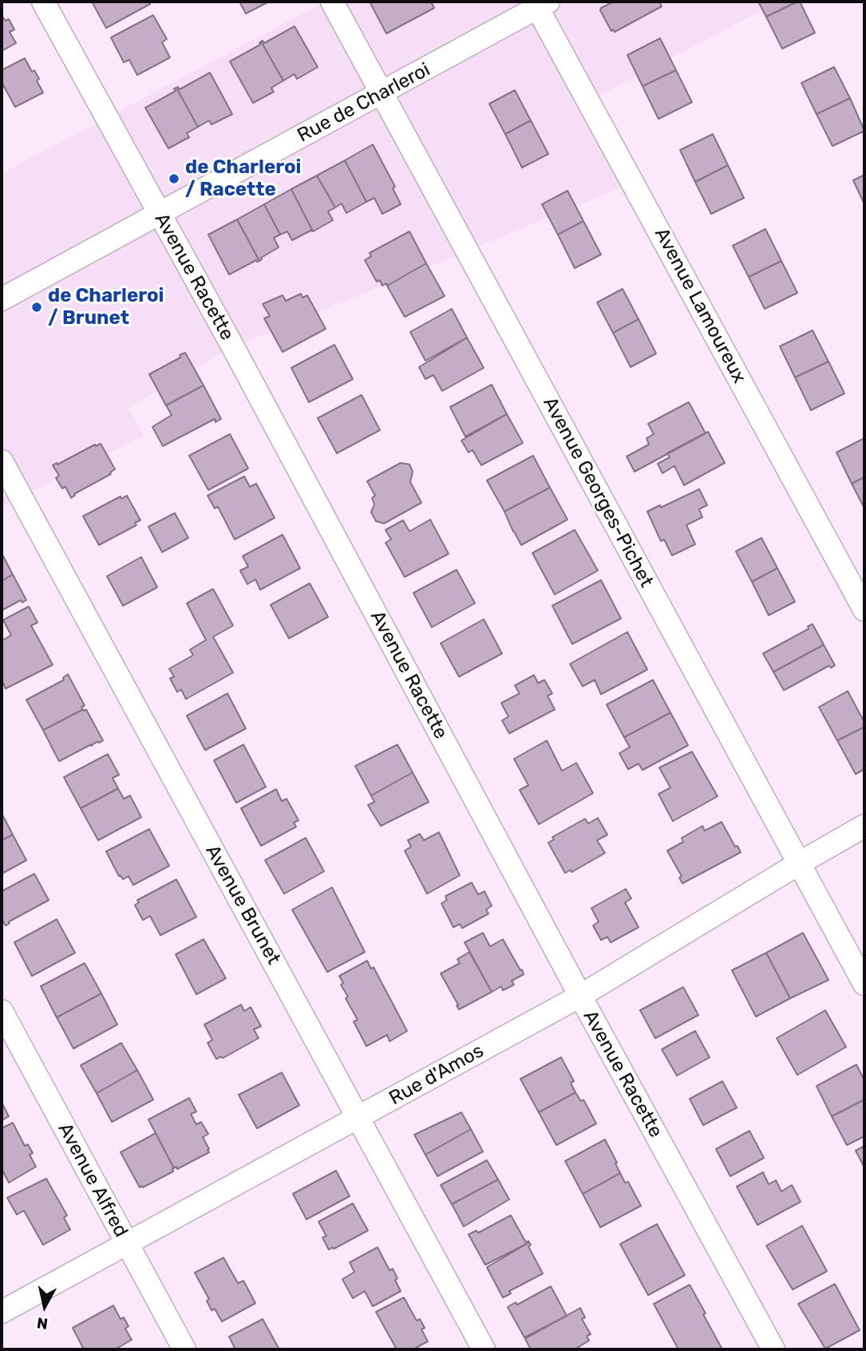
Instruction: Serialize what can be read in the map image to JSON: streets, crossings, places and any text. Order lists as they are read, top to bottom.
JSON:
{
  "streets": {
    "street": [
      "Rue de Charleroi",
      "Avenue Racette",
      "Avenue Lamoureux",
      "Avenue Georges-Pichet",
      "Avenue Brunet",
      "Rue d'Amos",
      "Avenue Alfred"
    ]
  },
  "crossings": [
    ["Rue de Charleroi", "Avenue Racette"],
    ["Rue de Charleroi", "Avenue Lamoureux"],
    ["Rue de Charleroi", "Avenue Georges-Pichet"],
    ["Avenue Racette", "Rue d'Amos"],
    ["Avenue Georges-Pichet", "Rue d'Amos"],
    ["Avenue Brunet", "Rue d'Amos"],
    ["Rue d'Amos", "Avenue Alfred"]
  ],
  "places": ["de Charleroi / Racette", "de Charleroi / Brunet"],
  "north": "bottom"
}
